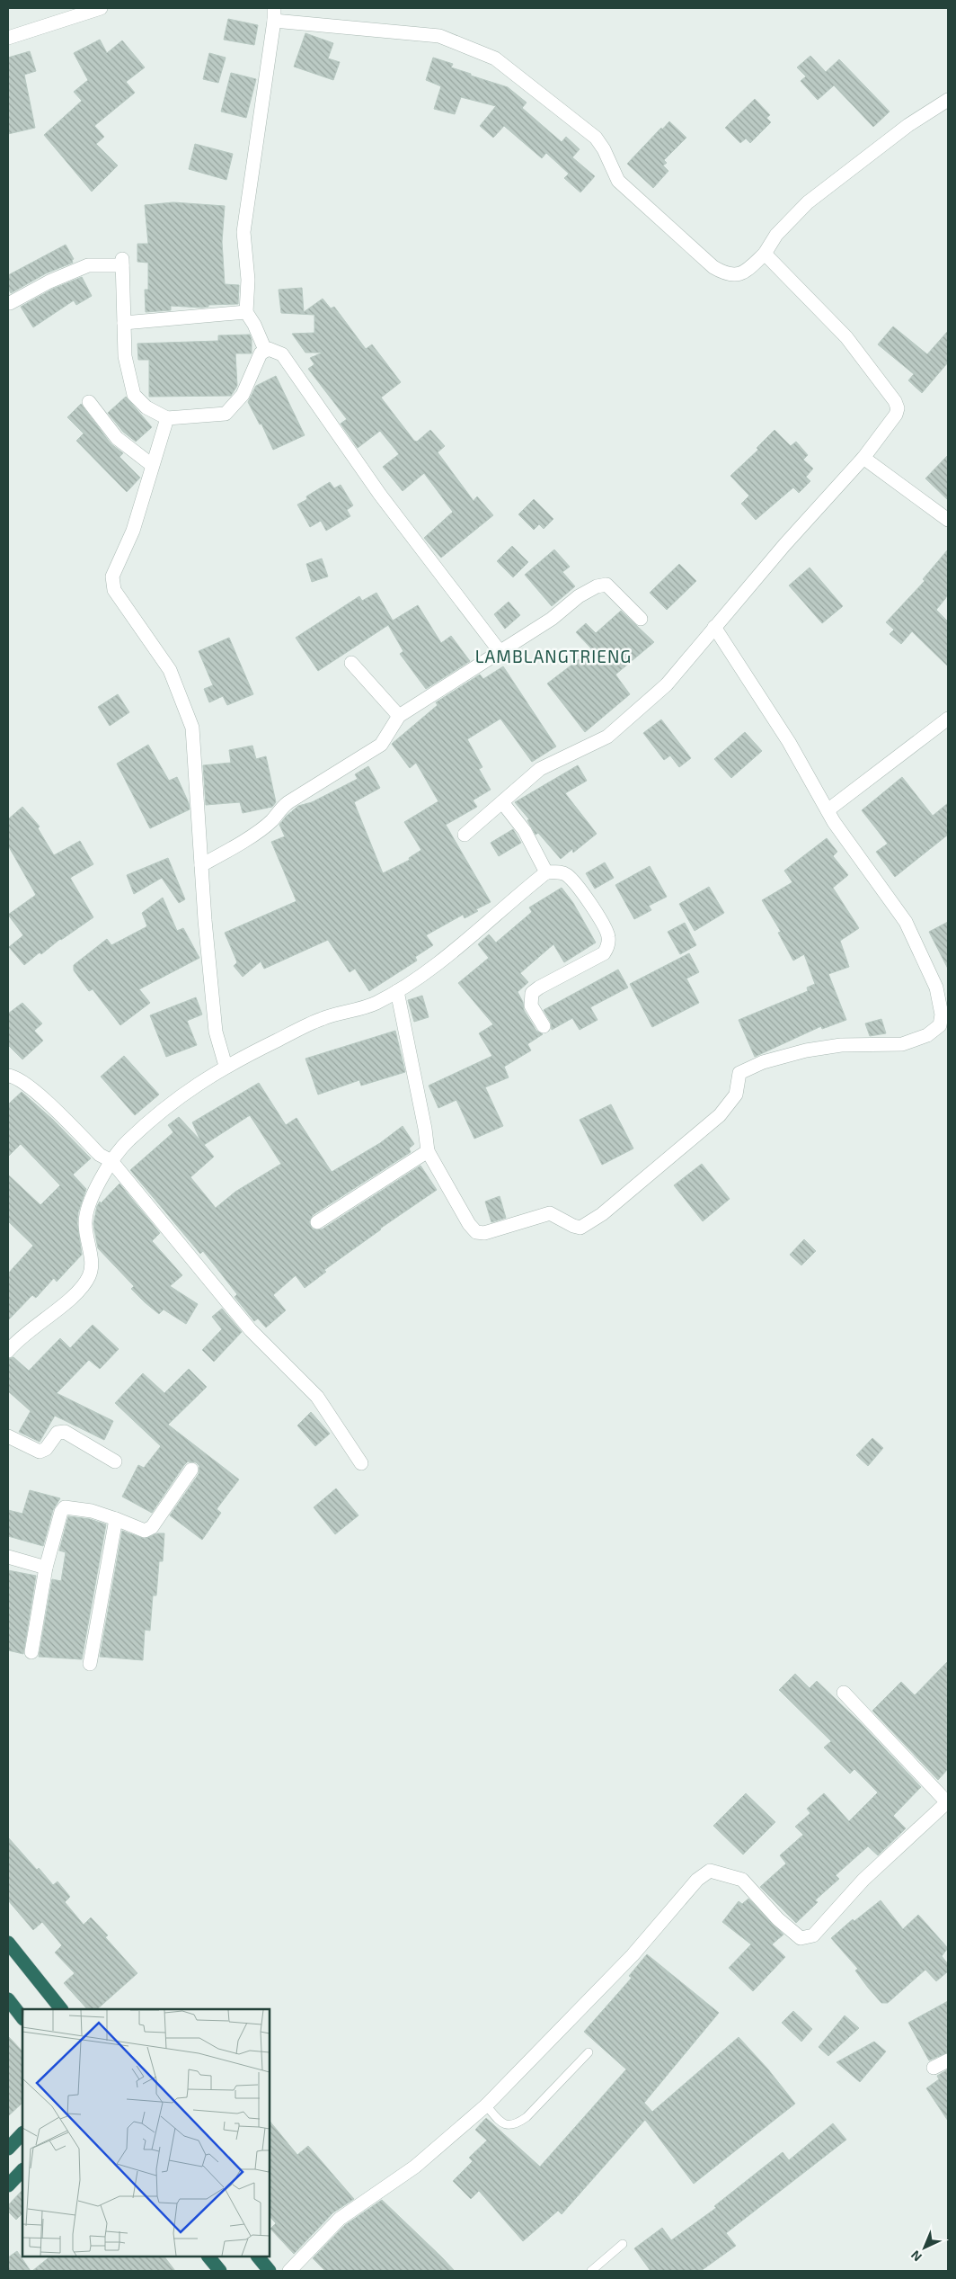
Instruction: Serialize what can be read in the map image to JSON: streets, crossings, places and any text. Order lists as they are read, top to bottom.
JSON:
{
  "districts": ["LAMBLANGTRIENG"],
  "north": "bottom left"
}
